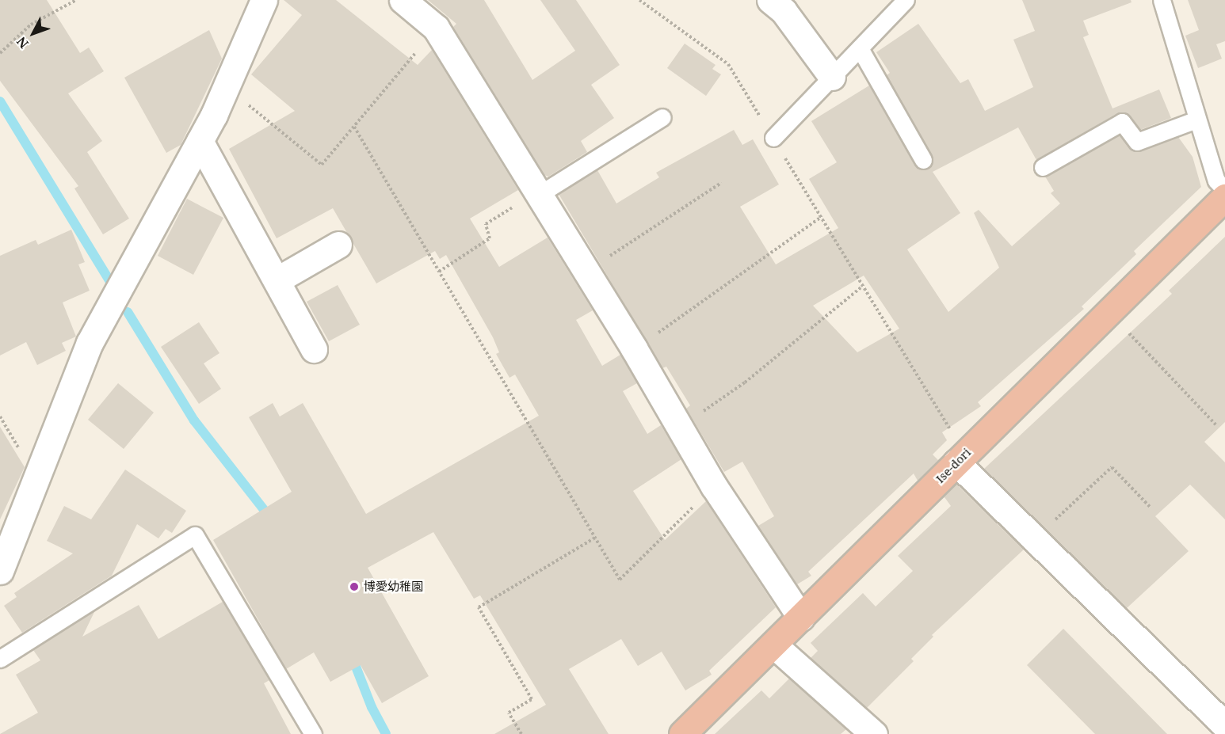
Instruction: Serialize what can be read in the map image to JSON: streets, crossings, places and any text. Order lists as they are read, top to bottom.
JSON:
{
  "streets": {
    "main road": ["Ise-dori"]
  },
  "places": ["博愛幼稚園"],
  "north": "bottom left"
}
